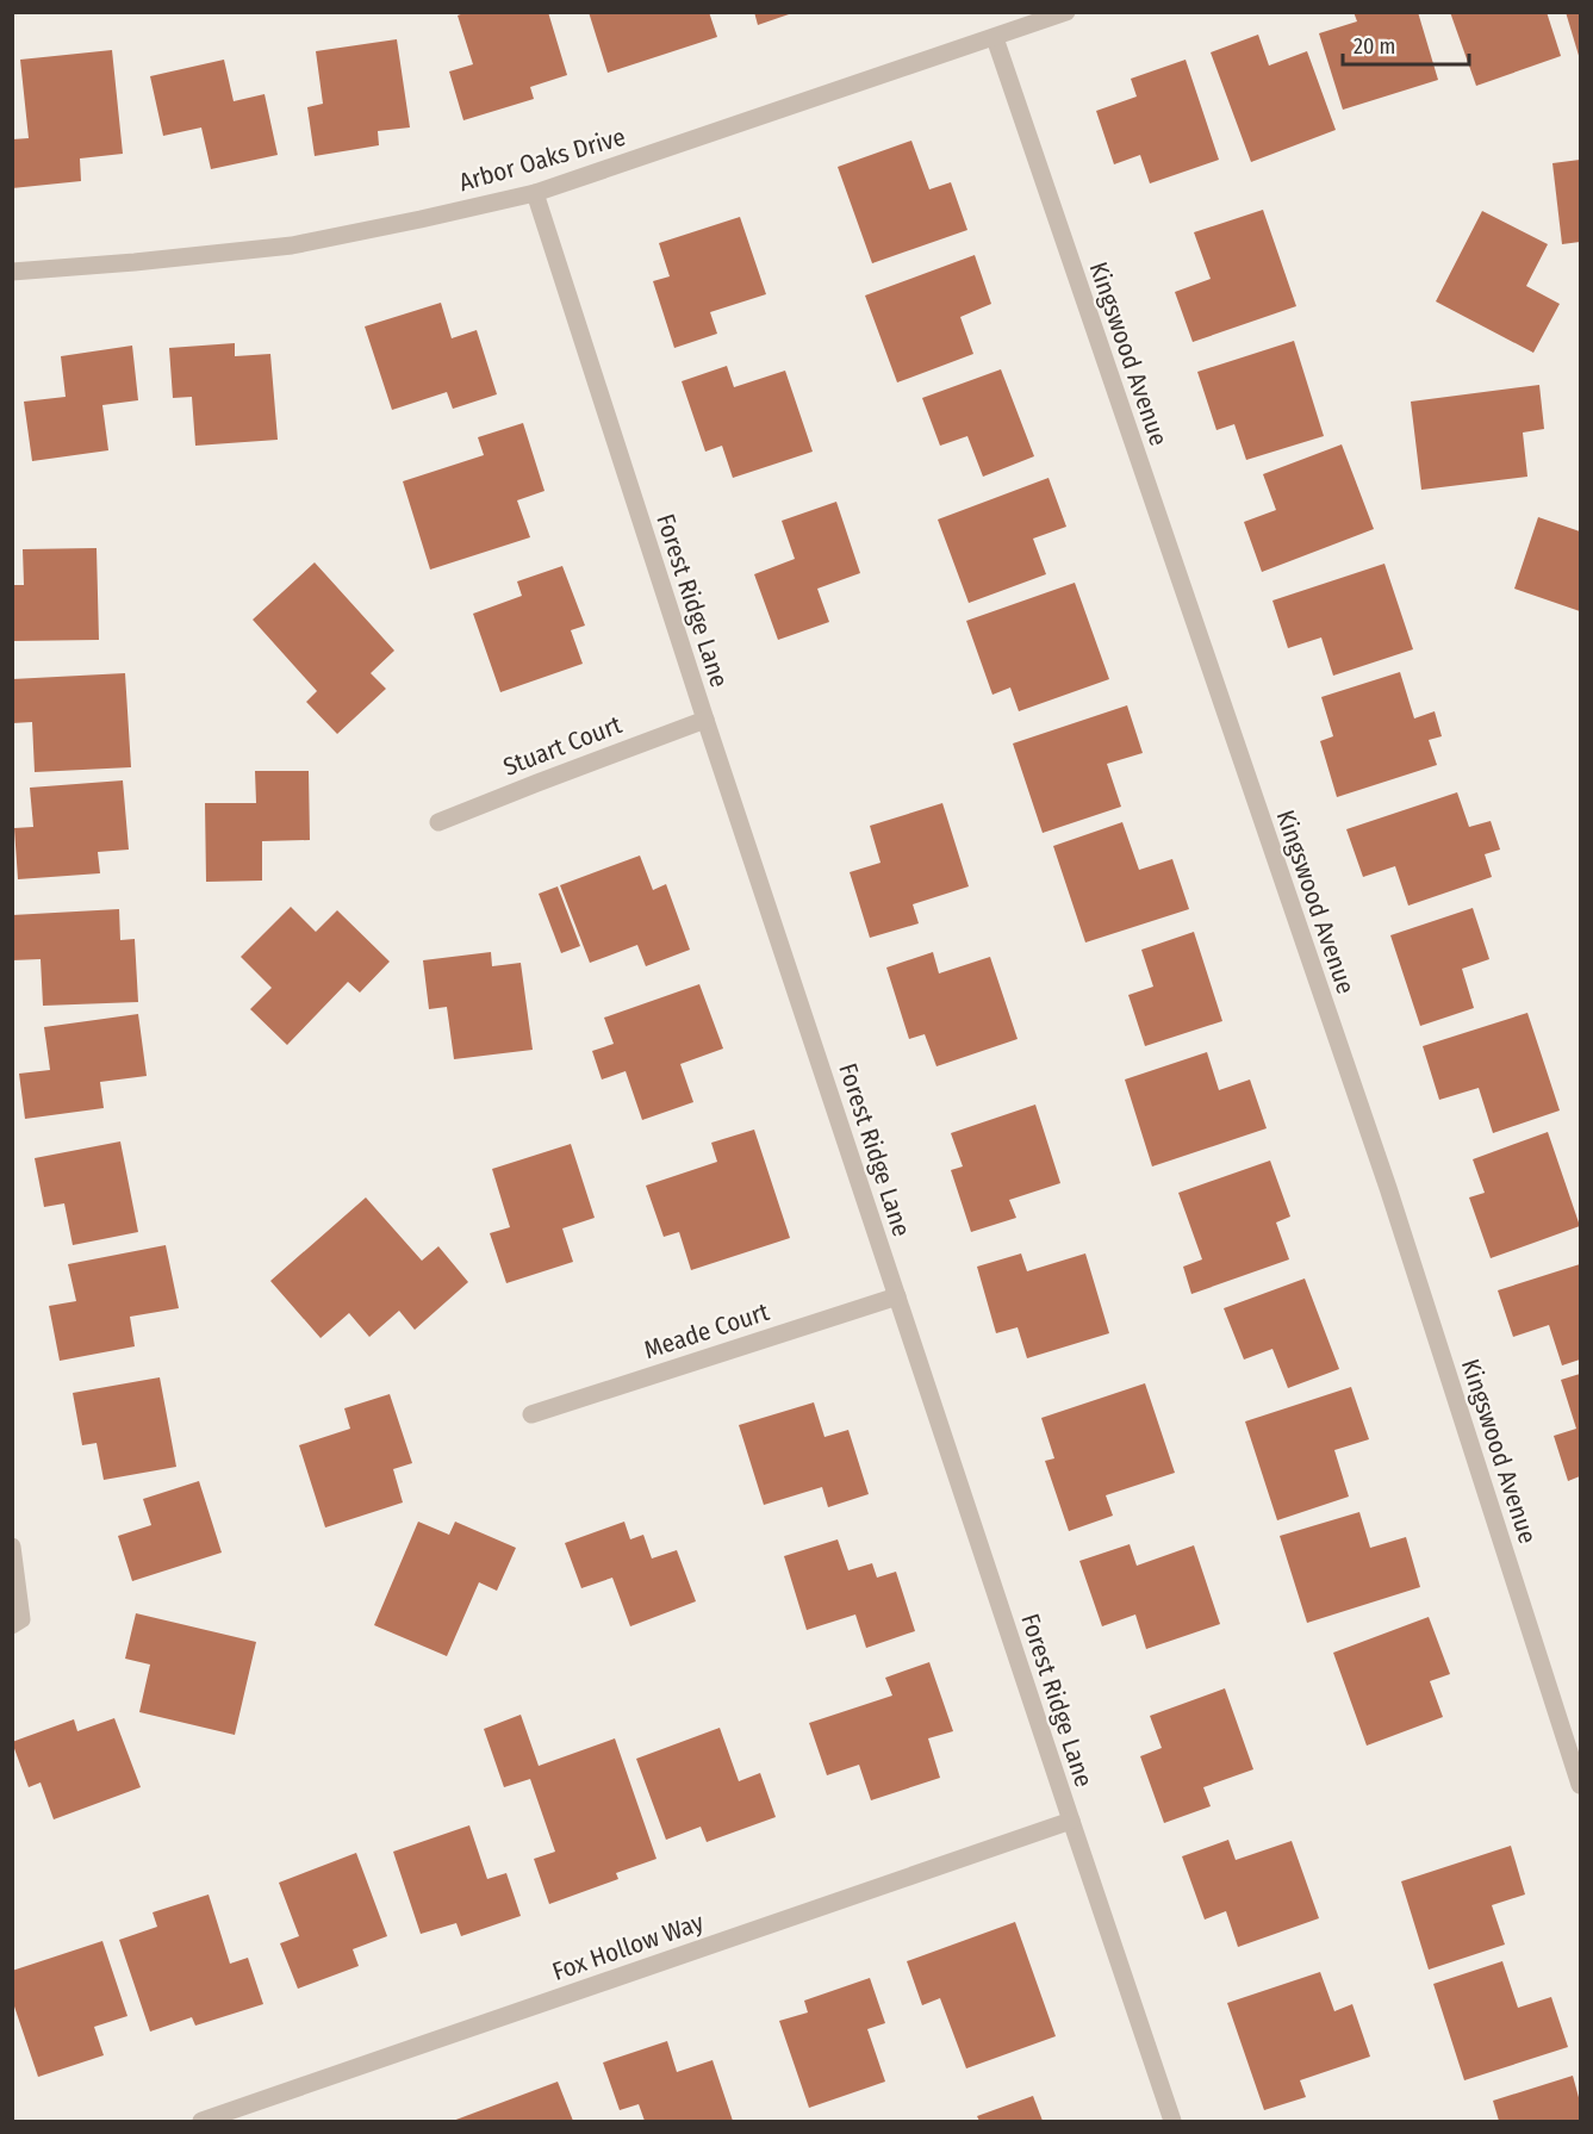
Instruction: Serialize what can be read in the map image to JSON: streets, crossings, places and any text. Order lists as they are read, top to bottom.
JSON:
{
  "streets": {
    "street": [
      "Arbor Oaks Drive",
      "Kingswood Avenue",
      "Forest Ridge Lane",
      "Stuart Court",
      "Meade Court",
      "Fox Hollow Way"
    ]
  },
  "crossings": [
    ["Arbor Oaks Drive", "Kingswood Avenue"],
    ["Arbor Oaks Drive", "Forest Ridge Lane"],
    ["Forest Ridge Lane", "Stuart Court"],
    ["Forest Ridge Lane", "Meade Court"],
    ["Forest Ridge Lane", "Fox Hollow Way"]
  ],
  "scale_bar": "20 m"
}
